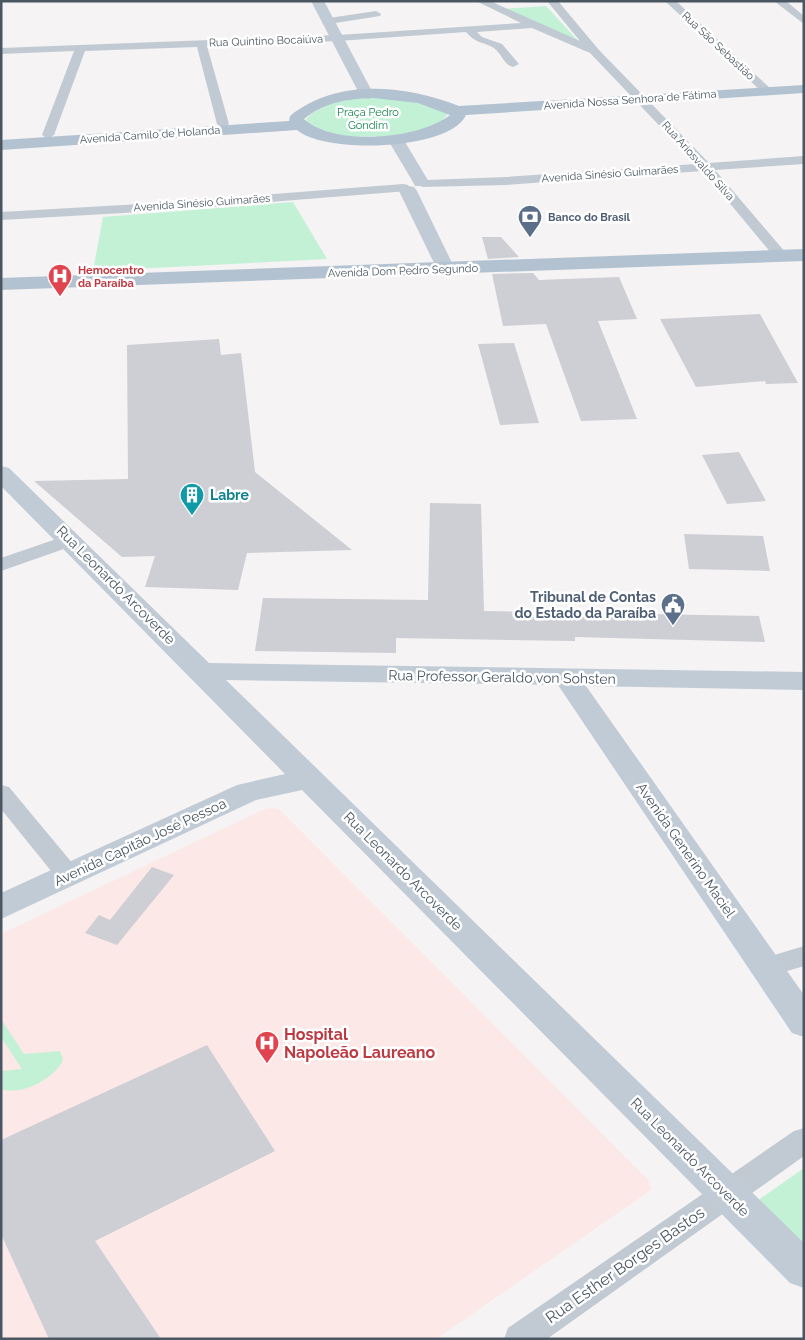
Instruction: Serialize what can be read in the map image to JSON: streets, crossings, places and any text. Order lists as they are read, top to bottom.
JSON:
{
  "streets": {
    "main road": ["Avenida Nossa Senhora de Fátima", "Avenida Camilo de Holanda", "Avenida Dom Pedro Segundo"],
    "street": [
      "Rua Quintino Bocaiúva",
      "Rua São Sebastião",
      "Rua Ariosvaldo Silva",
      "Avenida Sinésio Guimarães",
      "Rua Leonardo Arcoverde",
      "Rua Professor Geraldo von Sohsten",
      "Avenida Capitão José Pessoa",
      "Avenida Generino Maciel",
      "Rua Esther Borges Bastos"
    ]
  },
  "crossings": [
    ["Rua São Sebastião", "Avenida Nossa Senhora de Fátima"],
    ["Avenida Nossa Senhora de Fátima", "Rua Ariosvaldo Silva"],
    ["Rua Ariosvaldo Silva", "Avenida Sinésio Guimarães"],
    ["Rua Ariosvaldo Silva", "Avenida Dom Pedro Segundo"],
    ["Rua Leonardo Arcoverde", "Rua Professor Geraldo von Sohsten"],
    ["Rua Leonardo Arcoverde", "Avenida Capitão José Pessoa"],
    ["Rua Leonardo Arcoverde", "Rua Esther Borges Bastos"],
    ["Rua Professor Geraldo von Sohsten", "Avenida Generino Maciel"]
  ],
  "parks": ["Praça Pedro Gondim"],
  "places": {
    "bank": ["Banco do Brasil"],
    "hospital": ["Hemocentro da Paraíba", "Hospital Napoleão Laureano"],
    "building": ["Labre"],
    "public building": ["Tribunal de Contas do Estado da Paraíba"]
  }
}
